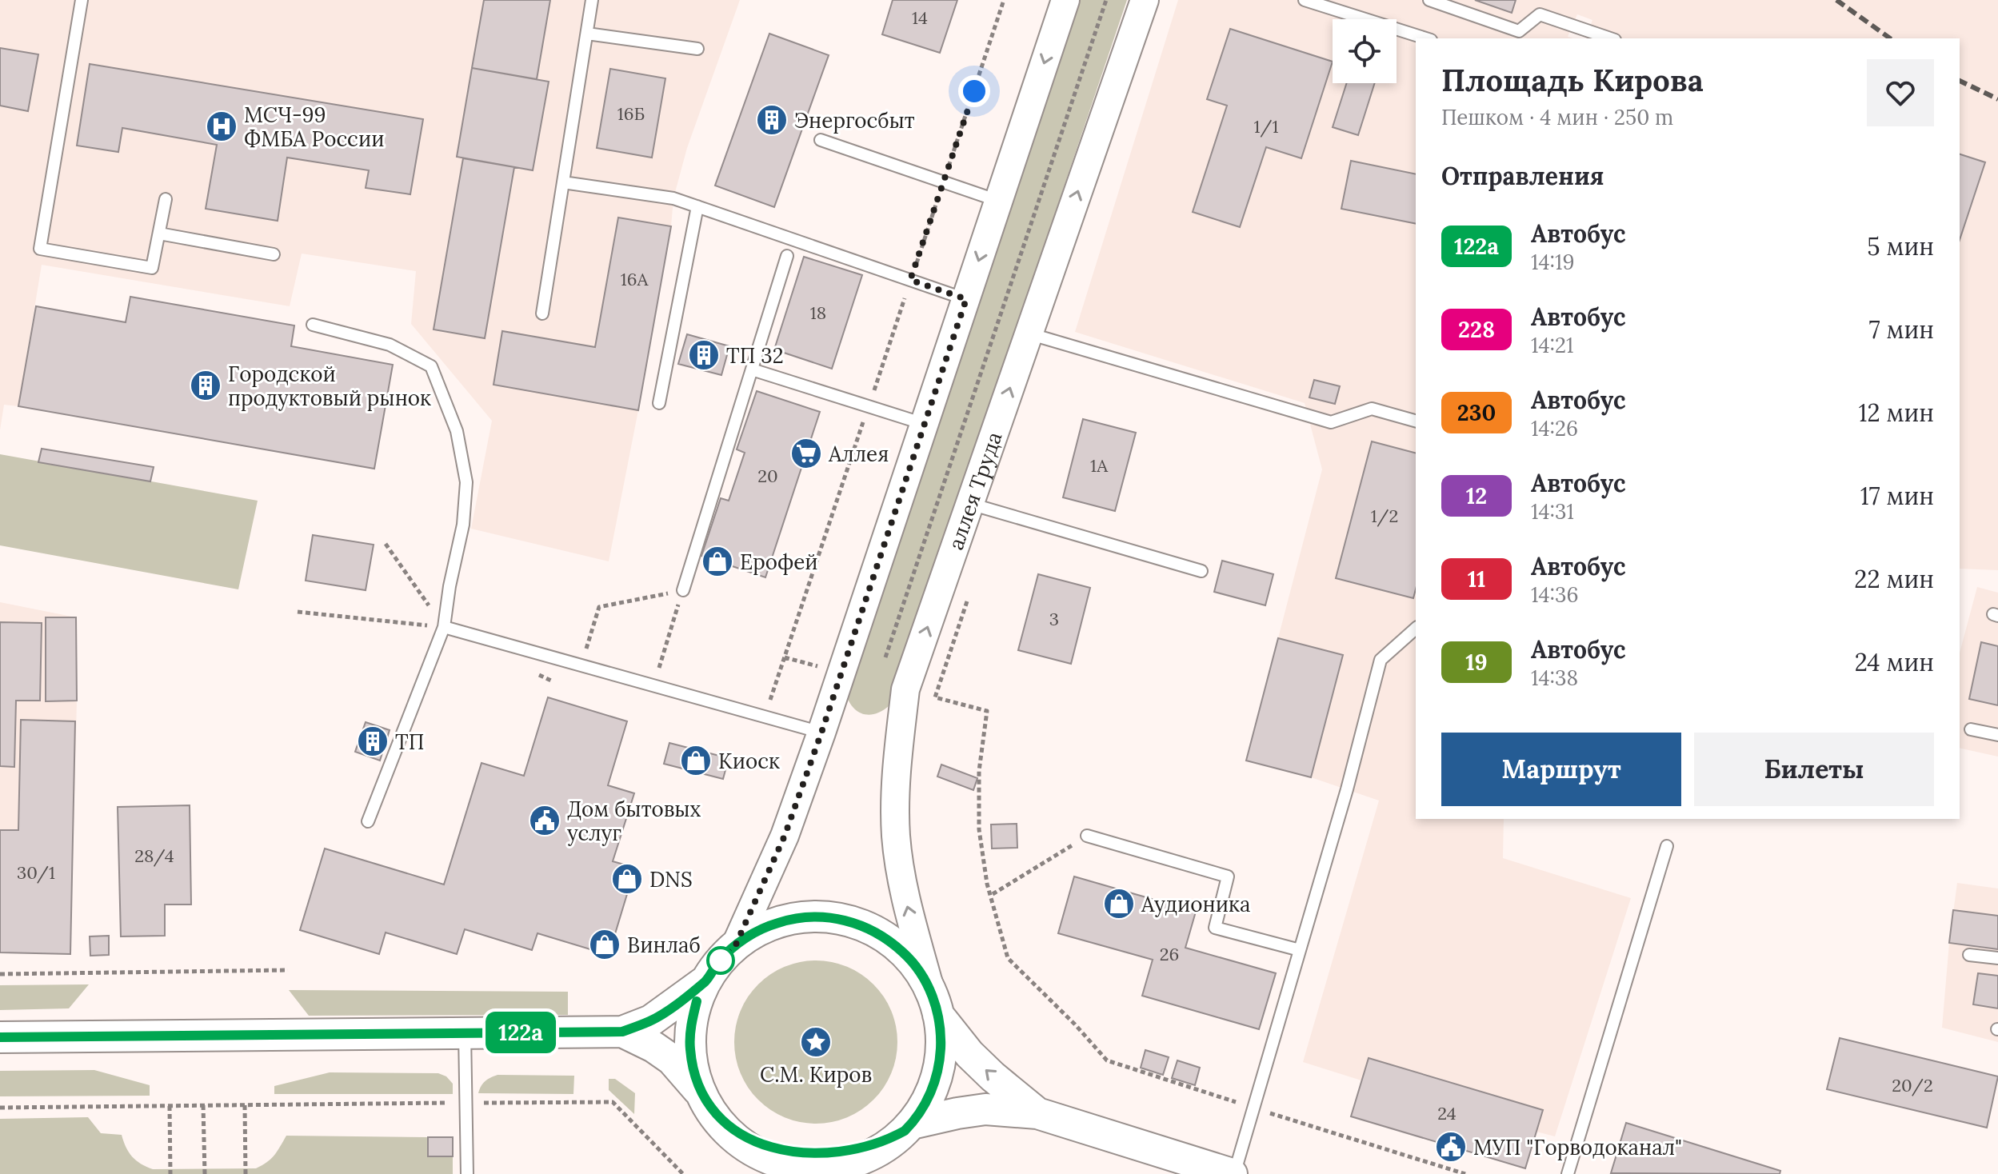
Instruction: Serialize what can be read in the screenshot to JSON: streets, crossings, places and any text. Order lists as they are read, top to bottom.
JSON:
{
  "streets": {
    "street": ["аллея Труда"]
  },
  "places": {
    "building": [
      "Энергосбыт",
      "ТП 32",
      "Городской продуктовый рынок",
      "ТП"
    ],
    "hospital": ["МСЧ-99 ФМБА России"],
    "supermarket": ["Аллея"],
    "shop": [
      "Ерофей",
      "Киоск",
      "DNS",
      "Аудионика",
      "Винлаб"
    ],
    "public building": ["Дом бытовых услуг", "МУП \"Горводоканал\""],
    "place": ["С.М. Киров"]
  },
  "lines": ["bus line 122а"],
  "house_numbers": [
    "14",
    "16Б",
    "1/1",
    "16А",
    "18",
    "1А",
    "20",
    "1/2",
    "3",
    "28/4",
    "30/1",
    "26",
    "20/2",
    "24"
  ],
  "page": {
    "on_map": "122а",
    "heading": [
      ["Площадь Кирова", "Пешком · 4 мин · 250 m"],
      "Отправления"
    ],
    "list": [
      {
        "mark": "122а",
        "name": "Автобус",
        "note": "14:19",
        "value": "5 мин"
      },
      {
        "mark": "228",
        "name": "Автобус",
        "note": "14:21",
        "value": "7 мин"
      },
      {
        "mark": "230",
        "name": "Автобус",
        "note": "14:26",
        "value": "12 мин"
      },
      {
        "mark": "12",
        "name": "Автобус",
        "note": "14:31",
        "value": "17 мин"
      },
      {
        "mark": "11",
        "name": "Автобус",
        "note": "14:36",
        "value": "22 мин"
      },
      {
        "mark": "19",
        "name": "Автобус",
        "note": "14:38",
        "value": "24 мин"
      }
    ],
    "buttons": ["Маршрут", "Билеты"]
  }
}
